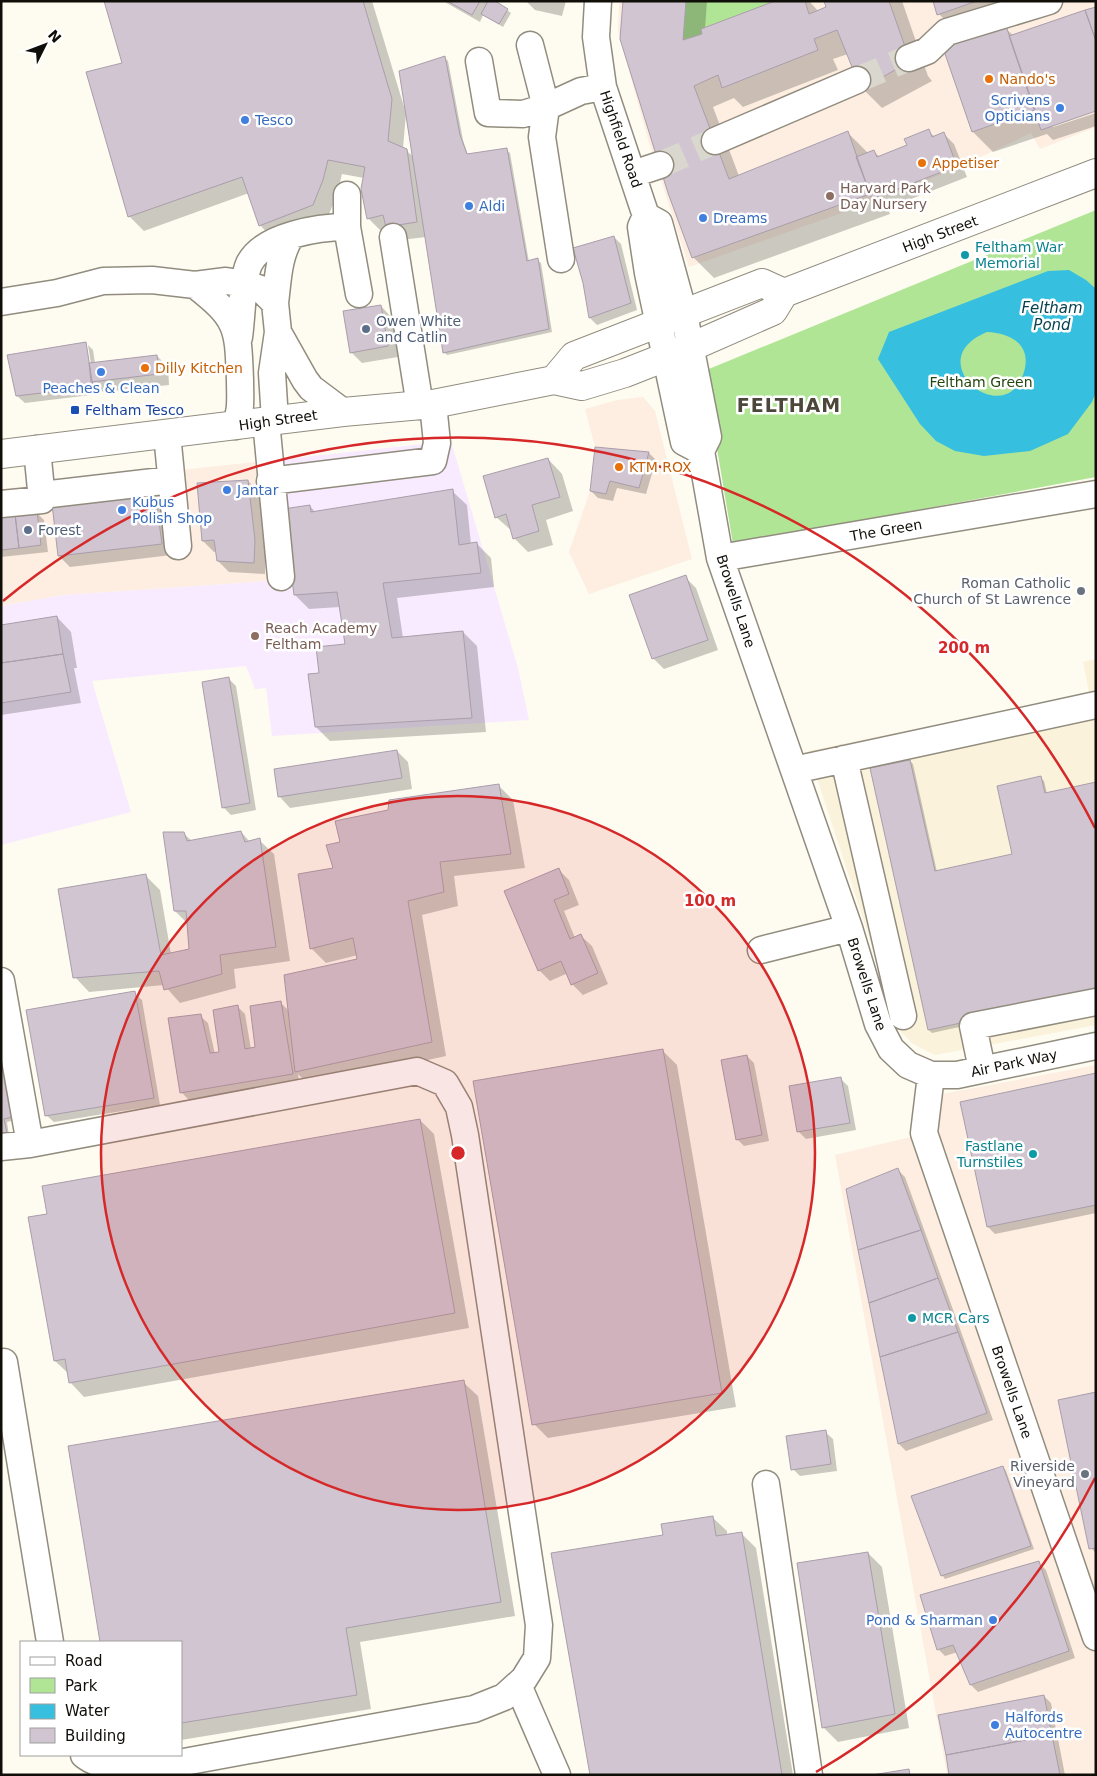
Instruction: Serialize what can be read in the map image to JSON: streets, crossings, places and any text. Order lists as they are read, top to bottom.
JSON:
{
  "streets": {
    "main road": ["High Street"],
    "street": [
      "Highfield Road",
      "The Green",
      "Browells Lane",
      "Air Park Way"
    ]
  },
  "crossings": [
    ["Highfield Road", "Browells Lane"],
    ["High Street", "Browells Lane"],
    ["The Green", "Browells Lane"],
    ["Browells Lane", "Air Park Way"]
  ],
  "districts": ["FELTHAM"],
  "water": ["Feltham Pond"],
  "parks": ["Feltham Green"],
  "places": {
    "other": [
      "Nando's",
      "Scrivens Opticians",
      "Tesco",
      "Appetiser",
      "Harvard Park Day Nursery",
      "Aldi",
      "Dreams",
      "Feltham War Memorial",
      "Owen White and Catlin",
      "Dilly Kitchen",
      "Peaches & Clean",
      "KTM ROX",
      "Jantar",
      "Kubus Polish Shop",
      "Forest",
      "Roman Catholic Church of St Lawrence",
      "Reach Academy Feltham",
      "Fastlane Turnstiles",
      "MCR Cars",
      "Riverside Vineyard",
      "Pond & Sharman",
      "Halfords Autocentre"
    ],
    "transit": ["Feltham Tesco"]
  },
  "legend": [
    "Road",
    "Park",
    "Water",
    "Building"
  ],
  "north": "top right",
  "rings": ["200 m", "100 m"]
}
